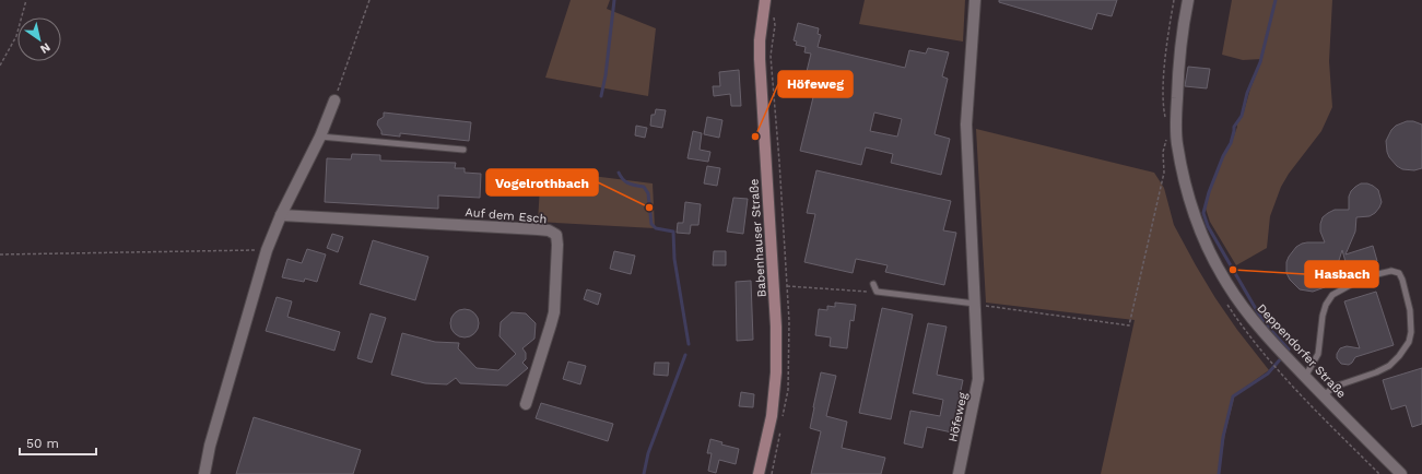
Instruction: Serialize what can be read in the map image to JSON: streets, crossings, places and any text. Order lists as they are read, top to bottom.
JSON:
{
  "streets": {
    "main road": ["Babenhauser Straße"],
    "street": ["Auf dem Esch", "Deppendorfer Straße", "Höfeweg"]
  },
  "places": ["Höfeweg", "Vogelrothbach", "Hasbach"],
  "scale_bar": "50 m",
  "north": "bottom right"
}
